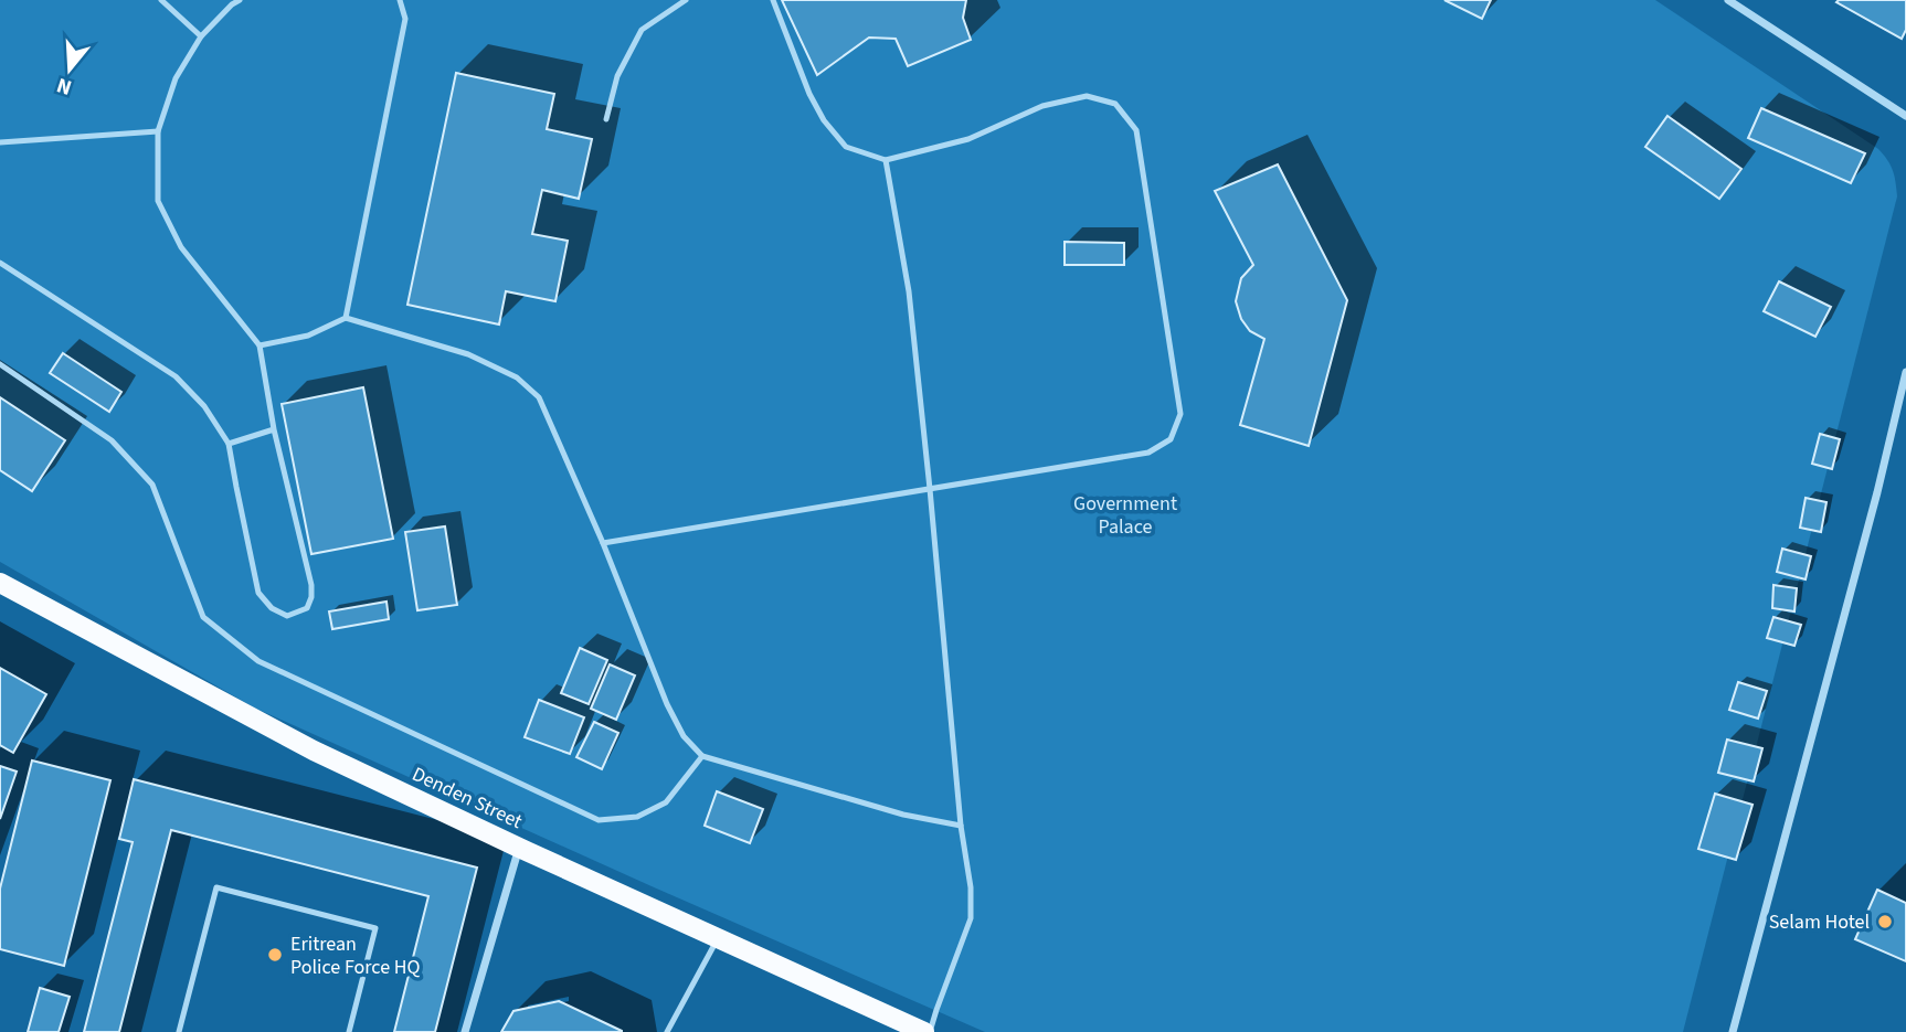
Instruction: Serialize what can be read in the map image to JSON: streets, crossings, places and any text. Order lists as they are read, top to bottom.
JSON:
{
  "streets": {
    "main road": ["Denden Street"]
  },
  "parks": ["Government Palace"],
  "places": ["Selam Hotel", "Eritrean Police Force HQ"],
  "north": "bottom"
}
